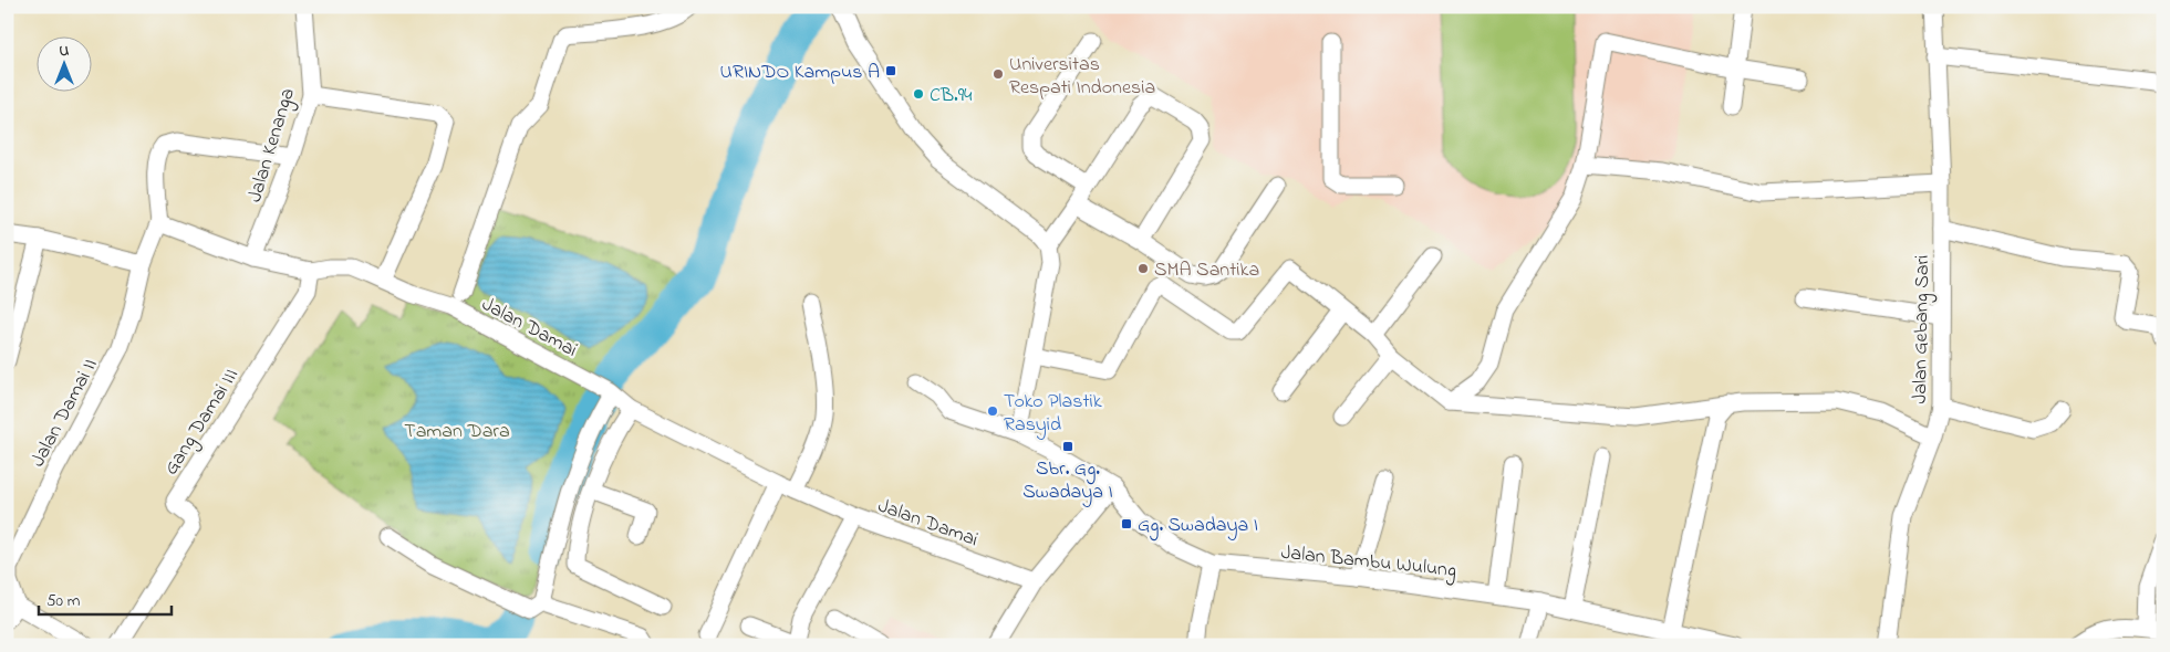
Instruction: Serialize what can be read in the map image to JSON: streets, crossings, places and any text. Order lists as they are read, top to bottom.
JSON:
{
  "streets": {
    "street": [
      "Jalan Kenanga",
      "Jalan Damai",
      "Jalan Gebang Sari",
      "Jalan Damai II",
      "Gang Damai III",
      "Jalan Bambu Wulung"
    ]
  },
  "crossings": [
    ["Jalan Kenanga", "Jalan Damai"],
    ["Jalan Damai", "Gang Damai III"]
  ],
  "parks": ["Taman Dara"],
  "places": {
    "transit": ["URINDO Kampus A", "Sbr. Gg. Swadaya I", "Gg. Swadaya I"],
    "other": [
      "Universitas Respati Indonesia",
      "CB.94",
      "SMA Santika",
      "Toko Plastik Rasyid"
    ]
  },
  "scale_bar": "50 m",
  "north": "top"
}
